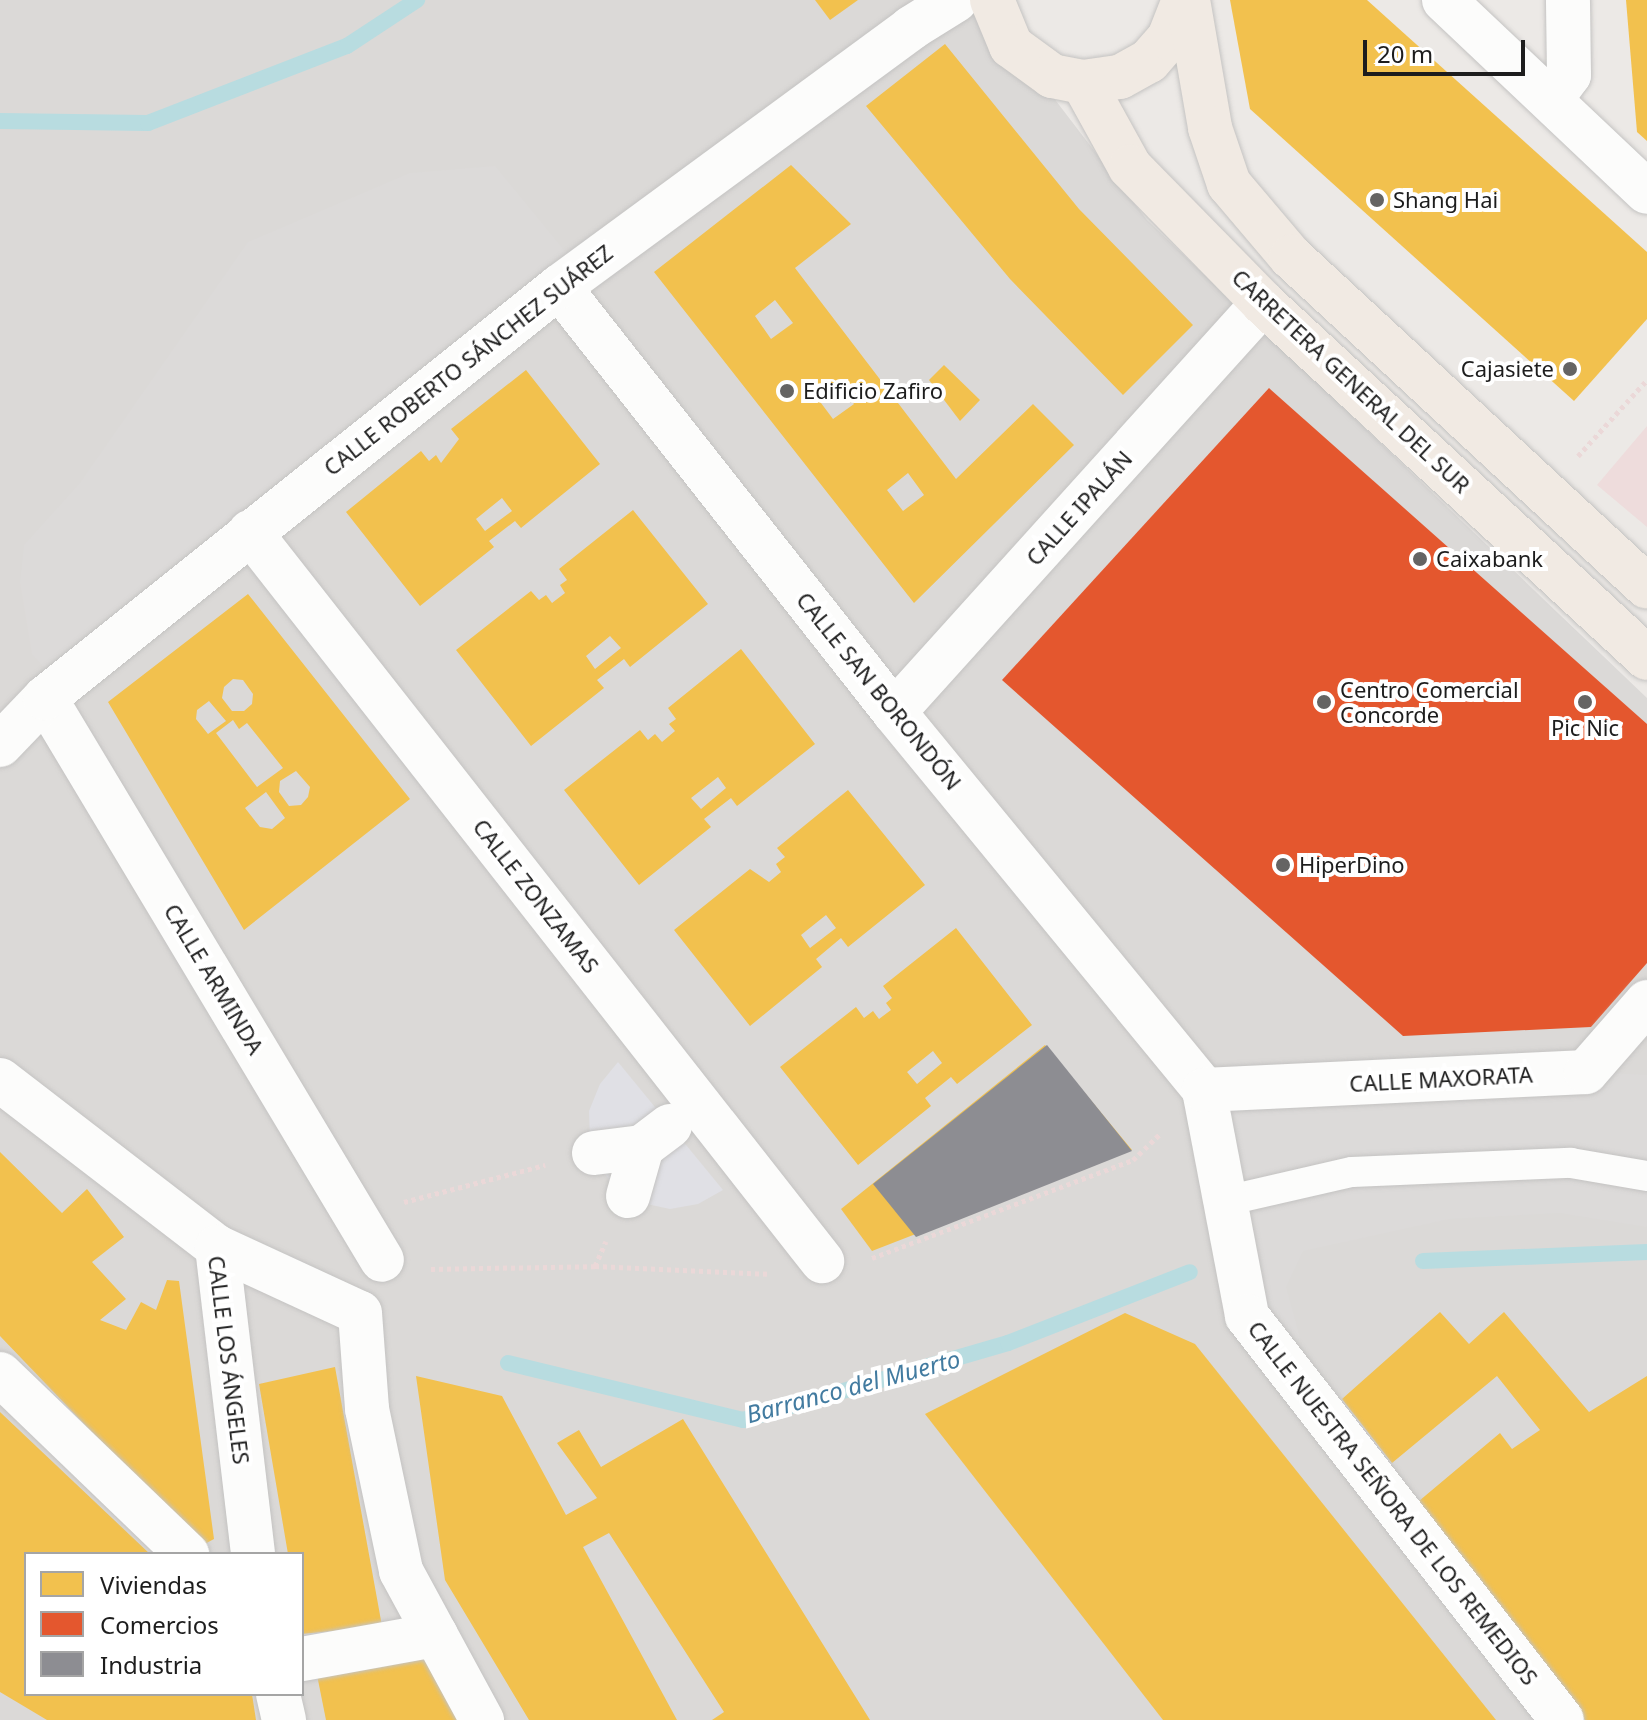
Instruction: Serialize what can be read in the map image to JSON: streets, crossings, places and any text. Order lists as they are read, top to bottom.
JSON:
{
  "streets": {
    "main road": ["CARRETERA GENERAL DEL SUR"],
    "street": [
      "CALLE ROBERTO SÁNCHEZ SUÁREZ",
      "CALLE IPALÁN",
      "CALLE SAN BORONDÓN",
      "CALLE ZONZAMAS",
      "CALLE ARMINDA",
      "CALLE MAXORATA",
      "CALLE LOS ÁNGELES",
      "CALLE NUESTRA SEÑORA DE LOS REMEDIOS"
    ]
  },
  "crossings": [
    ["CALLE ROBERTO SÁNCHEZ SUÁREZ", "CALLE SAN BORONDÓN"],
    ["CALLE ROBERTO SÁNCHEZ SUÁREZ", "CALLE ZONZAMAS"],
    ["CALLE ROBERTO SÁNCHEZ SUÁREZ", "CALLE ARMINDA"],
    ["CARRETERA GENERAL DEL SUR", "CALLE IPALÁN"],
    ["CALLE IPALÁN", "CALLE SAN BORONDÓN"],
    ["CALLE SAN BORONDÓN", "CALLE MAXORATA"],
    ["CALLE SAN BORONDÓN", "CALLE NUESTRA SEÑORA DE LOS REMEDIOS"],
    ["CALLE MAXORATA", "CALLE NUESTRA SEÑORA DE LOS REMEDIOS"]
  ],
  "water": ["Barranco del Muerto"],
  "places": [
    "Shang Hai",
    "Cajasiete",
    "Edificio Zafiro",
    "Caixabank",
    "Centro Comercial Concorde",
    "Pic Nic",
    "HiperDino"
  ],
  "legend": ["Viviendas", "Comercios", "Industria"],
  "scale_bar": "20 m"
}
